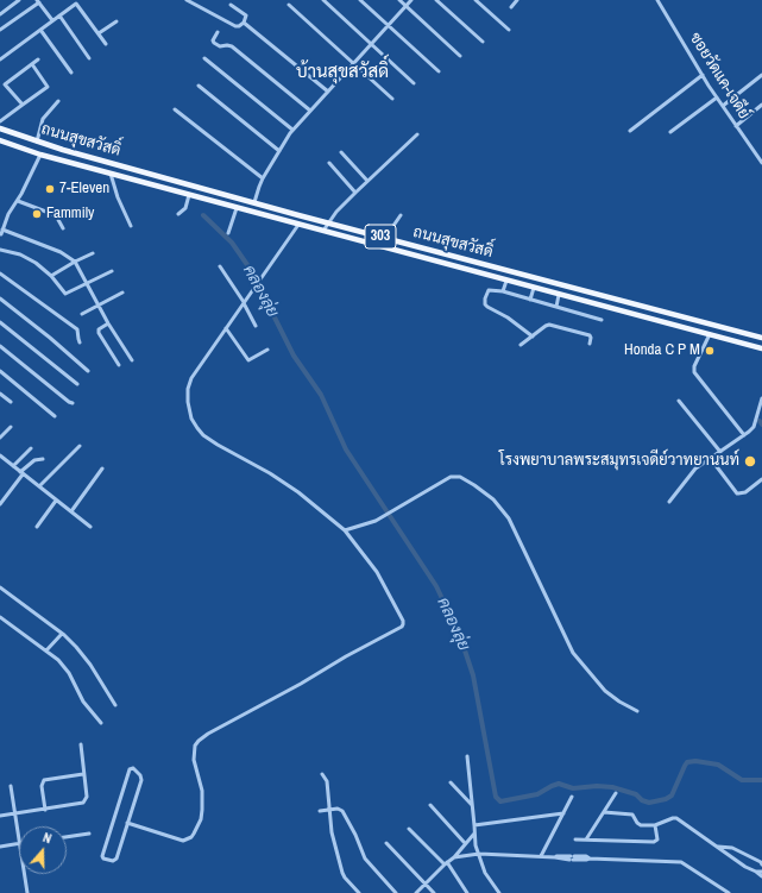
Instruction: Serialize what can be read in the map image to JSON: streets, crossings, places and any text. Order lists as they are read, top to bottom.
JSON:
{
  "streets": {
    "main road": ["ถนนสุขสวัสดิ์", "303"],
    "street": ["ซอยวัดแค-เจดีย์"]
  },
  "districts": ["บ้านสุขสวัสดิ์"],
  "water": ["คลองลุ่ย"],
  "places": [
    "7-Eleven",
    "Fammily",
    "Honda C P M",
    "โรงพยาบาลพระสมุทรเจดีย์วาทยานนท์"
  ],
  "north": "top"
}
